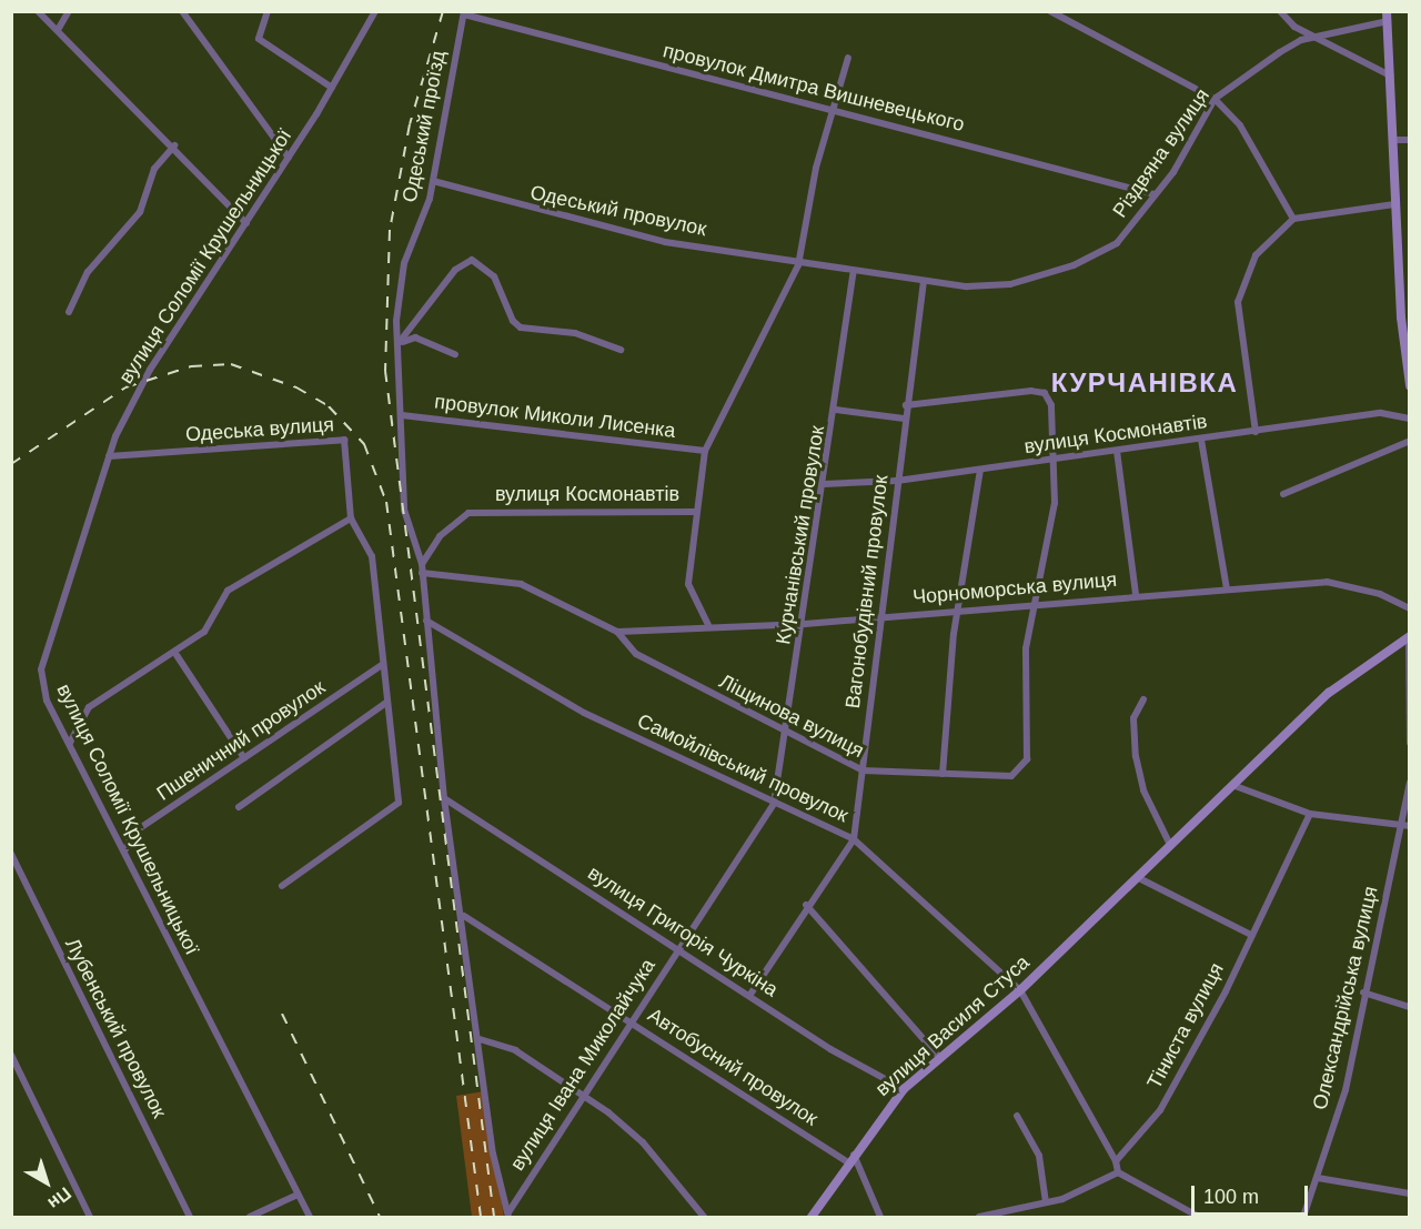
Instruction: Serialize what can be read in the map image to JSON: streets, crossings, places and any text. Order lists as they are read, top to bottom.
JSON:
{
  "streets": {
    "main road": ["вулиця Василя Стуса"],
    "street": [
      "провулок Дмитра Вишневецького",
      "Одеський проїзд",
      "Різдвяна вулиця",
      "Одеський провулок",
      "вулиця Соломії Крушельницької",
      "провулок Миколи Лисенка",
      "Одеська вулиця",
      "вулиця Космонавтів",
      "Курчанівський провулок",
      "Чорноморська вулиця",
      "Вагонобудівний провулок",
      "Ліщинова вулиця",
      "Пшеничний провулок",
      "Самойлівський провулок",
      "вулиця Григорія Чуркіна",
      "Олександрійська вулиця",
      "Тіниста вулиця",
      "Лубенський провулок",
      "вулиця Івана Миколайчука",
      "Автобусний провулок"
    ]
  },
  "crossings": [
    ["провулок Дмитра Вишневецького", "Одеський проїзд"],
    ["провулок Дмитра Вишневецького", "Різдвяна вулиця"],
    ["Одеський проїзд", "Одеський провулок"],
    ["Одеський проїзд", "провулок Миколи Лисенка"],
    ["Одеський проїзд", "вулиця Космонавтів"],
    ["Різдвяна вулиця", "Одеський провулок"],
    ["Різдвяна вулиця", "Курчанівський провулок"],
    ["Різдвяна вулиця", "Вагонобудівний провулок"],
    ["вулиця Соломії Крушельницької", "Одеська вулиця"],
    ["вулиця Соломії Крушельницької", "Пшеничний провулок"],
    ["Одеська вулиця", "Пшеничний провулок"],
    ["вулиця Космонавтів", "Курчанівський провулок"],
    ["вулиця Космонавтів", "Вагонобудівний провулок"],
    ["вулиця Космонавтів", "Ліщинова вулиця"],
    ["Курчанівський провулок", "Чорноморська вулиця"],
    ["Курчанівський провулок", "Ліщинова вулиця"],
    ["Курчанівський провулок", "Самойлівський провулок"],
    ["Курчанівський провулок", "вулиця Івана Миколайчука"],
    ["Чорноморська вулиця", "Вагонобудівний провулок"],
    ["Чорноморська вулиця", "Ліщинова вулиця"],
    ["Вагонобудівний провулок", "Ліщинова вулиця"],
    ["Вагонобудівний провулок", "Самойлівський провулок"],
    ["Вагонобудівний провулок", "вулиця Григорія Чуркіна"],
    ["Самойлівський провулок", "вулиця Василя Стуса"],
    ["Самойлівський провулок", "Тіниста вулиця"],
    ["Самойлівський провулок", "вулиця Івана Миколайчука"],
    ["вулиця Григорія Чуркіна", "вулиця Василя Стуса"],
    ["вулиця Григорія Чуркіна", "вулиця Івана Миколайчука"],
    ["вулиця Василя Стуса", "Автобусний провулок"],
    ["вулиця Івана Миколайчука", "Автобусний провулок"]
  ],
  "districts": ["КУРЧАНІВКА"],
  "scale_bar": "100 m",
  "north": "bottom right"
}
